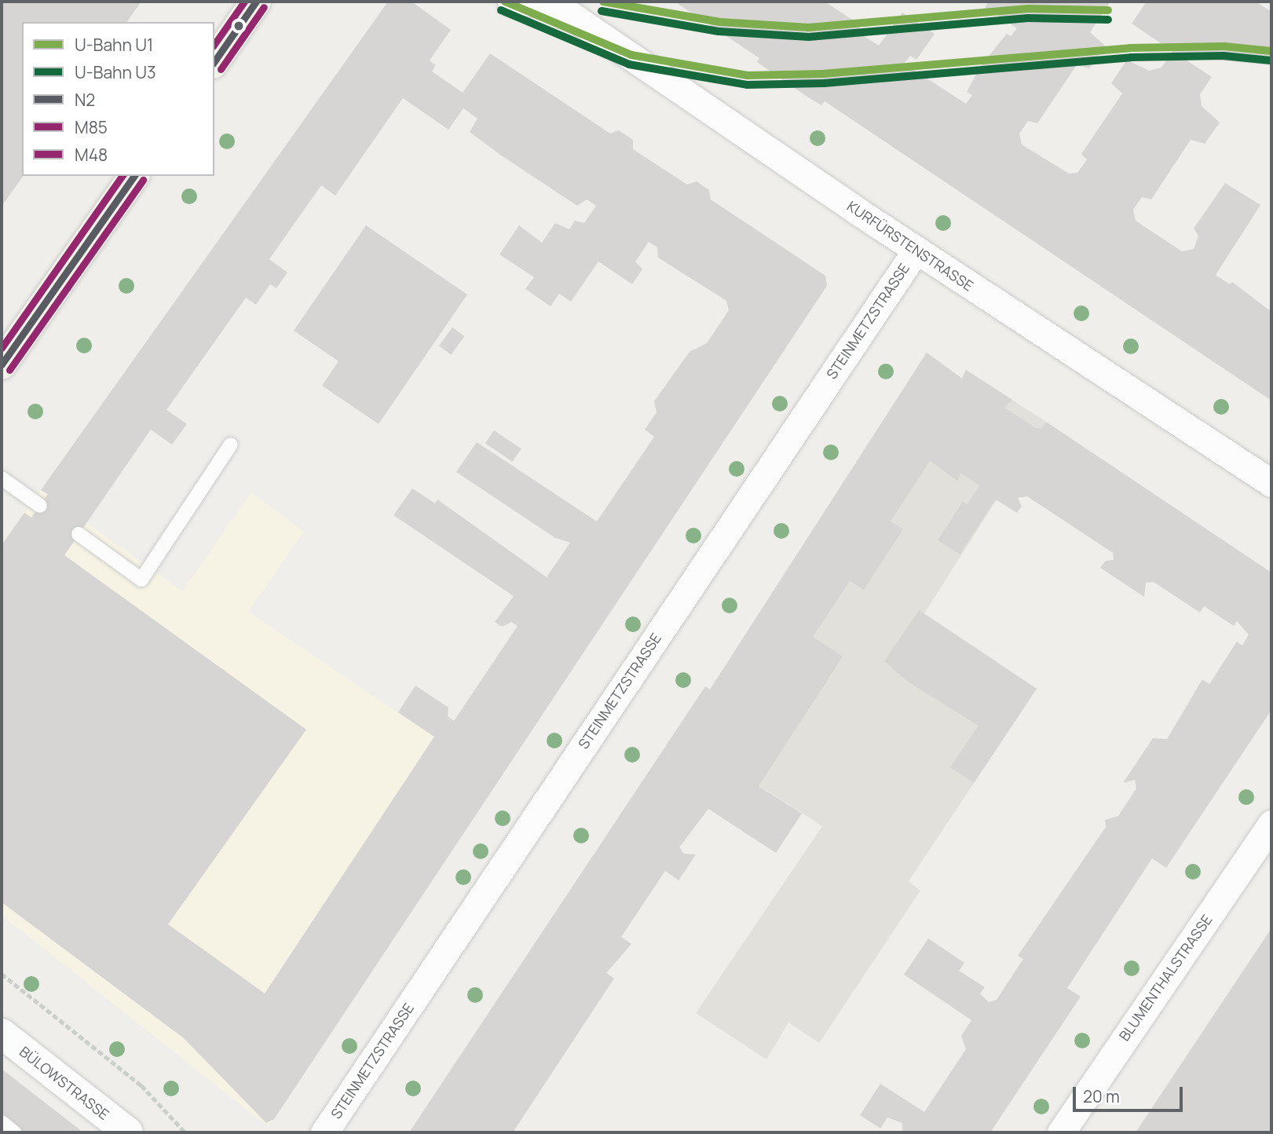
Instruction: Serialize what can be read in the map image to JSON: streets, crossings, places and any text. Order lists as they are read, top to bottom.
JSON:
{
  "streets": {
    "main road": ["BÜLOWSTRASSE"],
    "street": ["KURFÜRSTENSTRASSE", "STEINMETZSTRASSE", "BLUMENTHALSTRASSE"]
  },
  "crossings": [
    ["KURFÜRSTENSTRASSE", "STEINMETZSTRASSE"]
  ],
  "lines": [
    "metro line U1",
    "transit line N2",
    "transit line M48",
    "transit line M85",
    "metro line U3"
  ],
  "legend": [
    "U-Bahn U1",
    "U-Bahn U3",
    "N2",
    "M85",
    "M48"
  ],
  "scale_bar": "20 m"
}
